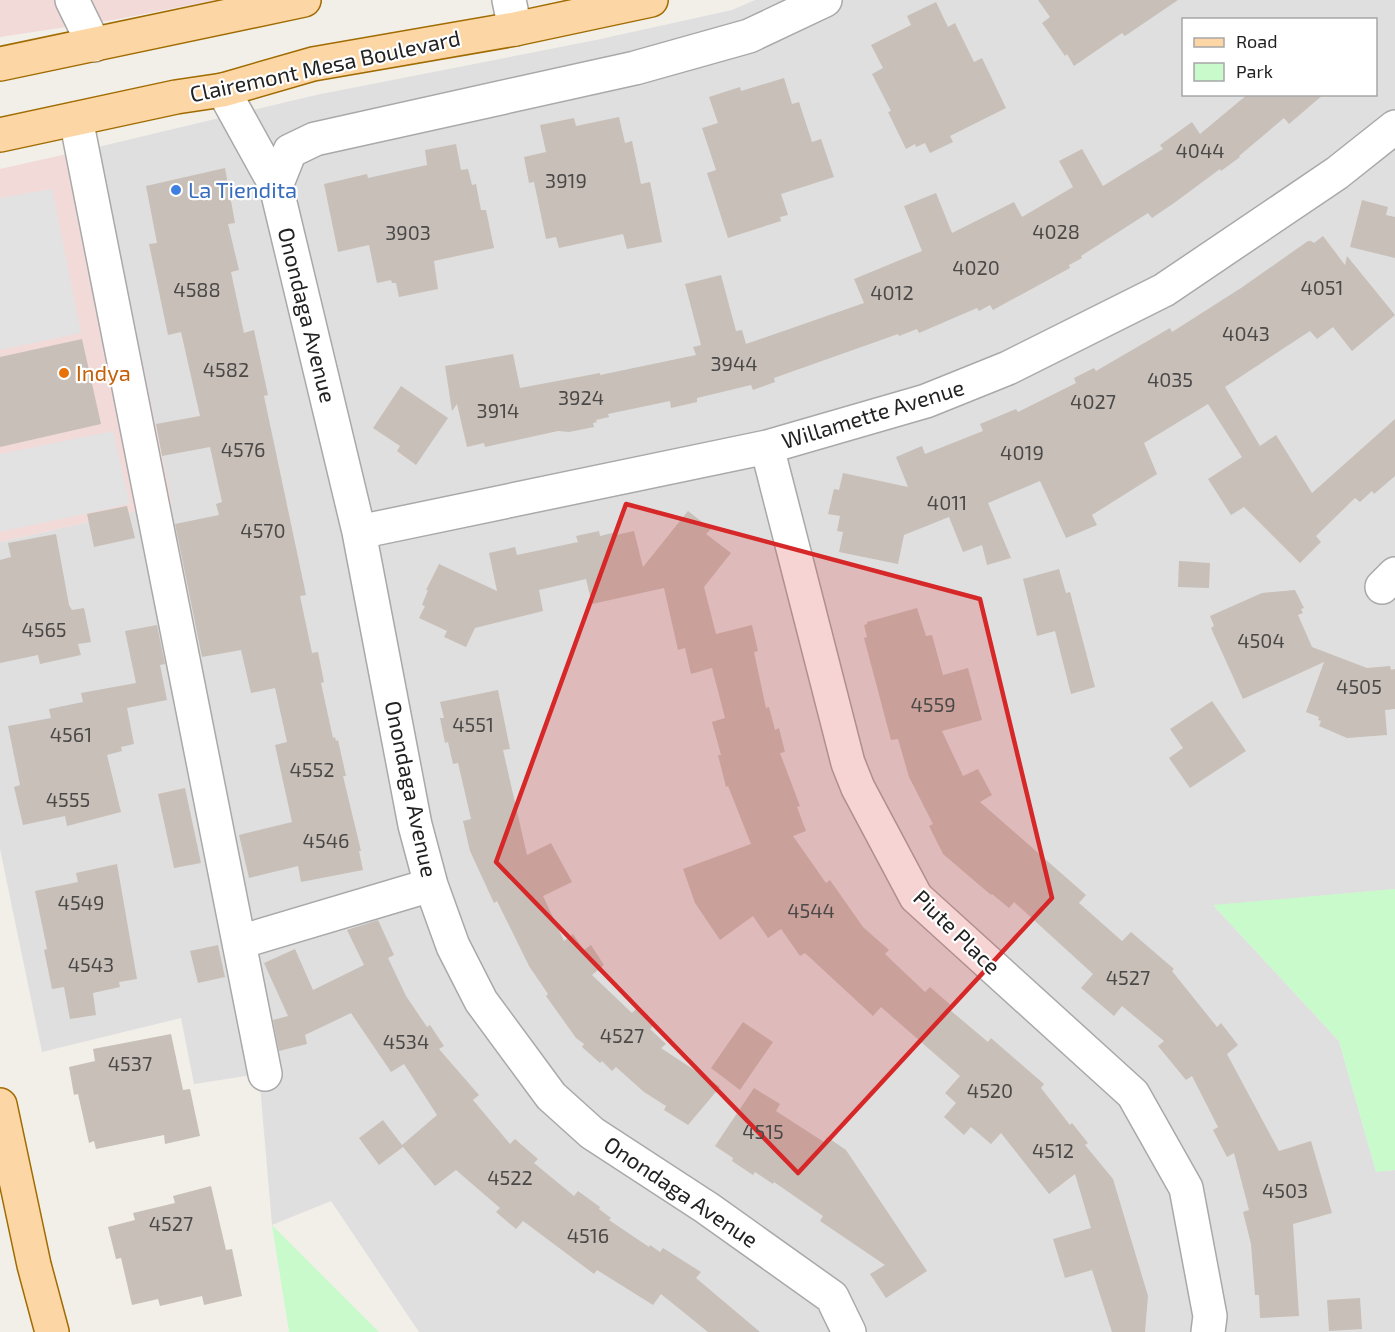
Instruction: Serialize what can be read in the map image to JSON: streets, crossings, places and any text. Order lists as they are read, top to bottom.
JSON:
{
  "streets": {
    "main road": ["Clairemont Mesa Boulevard"],
    "street": ["Onondaga Avenue", "Willamette Avenue", "Piute Place"]
  },
  "crossings": [
    ["Clairemont Mesa Boulevard", "Onondaga Avenue"],
    ["Onondaga Avenue", "Willamette Avenue"],
    ["Willamette Avenue", "Piute Place"]
  ],
  "places": ["La Tiendita", "Indya"],
  "house_numbers": [
    "4044",
    "3919",
    "4028",
    "3903",
    "4020",
    "4051",
    "4588",
    "4012",
    "4043",
    "3944",
    "4582",
    "4035",
    "3924",
    "4027",
    "3914",
    "4576",
    "4019",
    "4011",
    "4570",
    "4565",
    "4504",
    "4505",
    "4559",
    "4551",
    "4561",
    "4552",
    "4555",
    "4546",
    "4549",
    "4544",
    "4543",
    "4527",
    "4527",
    "4534",
    "4537",
    "4520",
    "4515",
    "4512",
    "4522",
    "4503",
    "4527",
    "4516"
  ],
  "legend": ["Road", "Park"]
}
